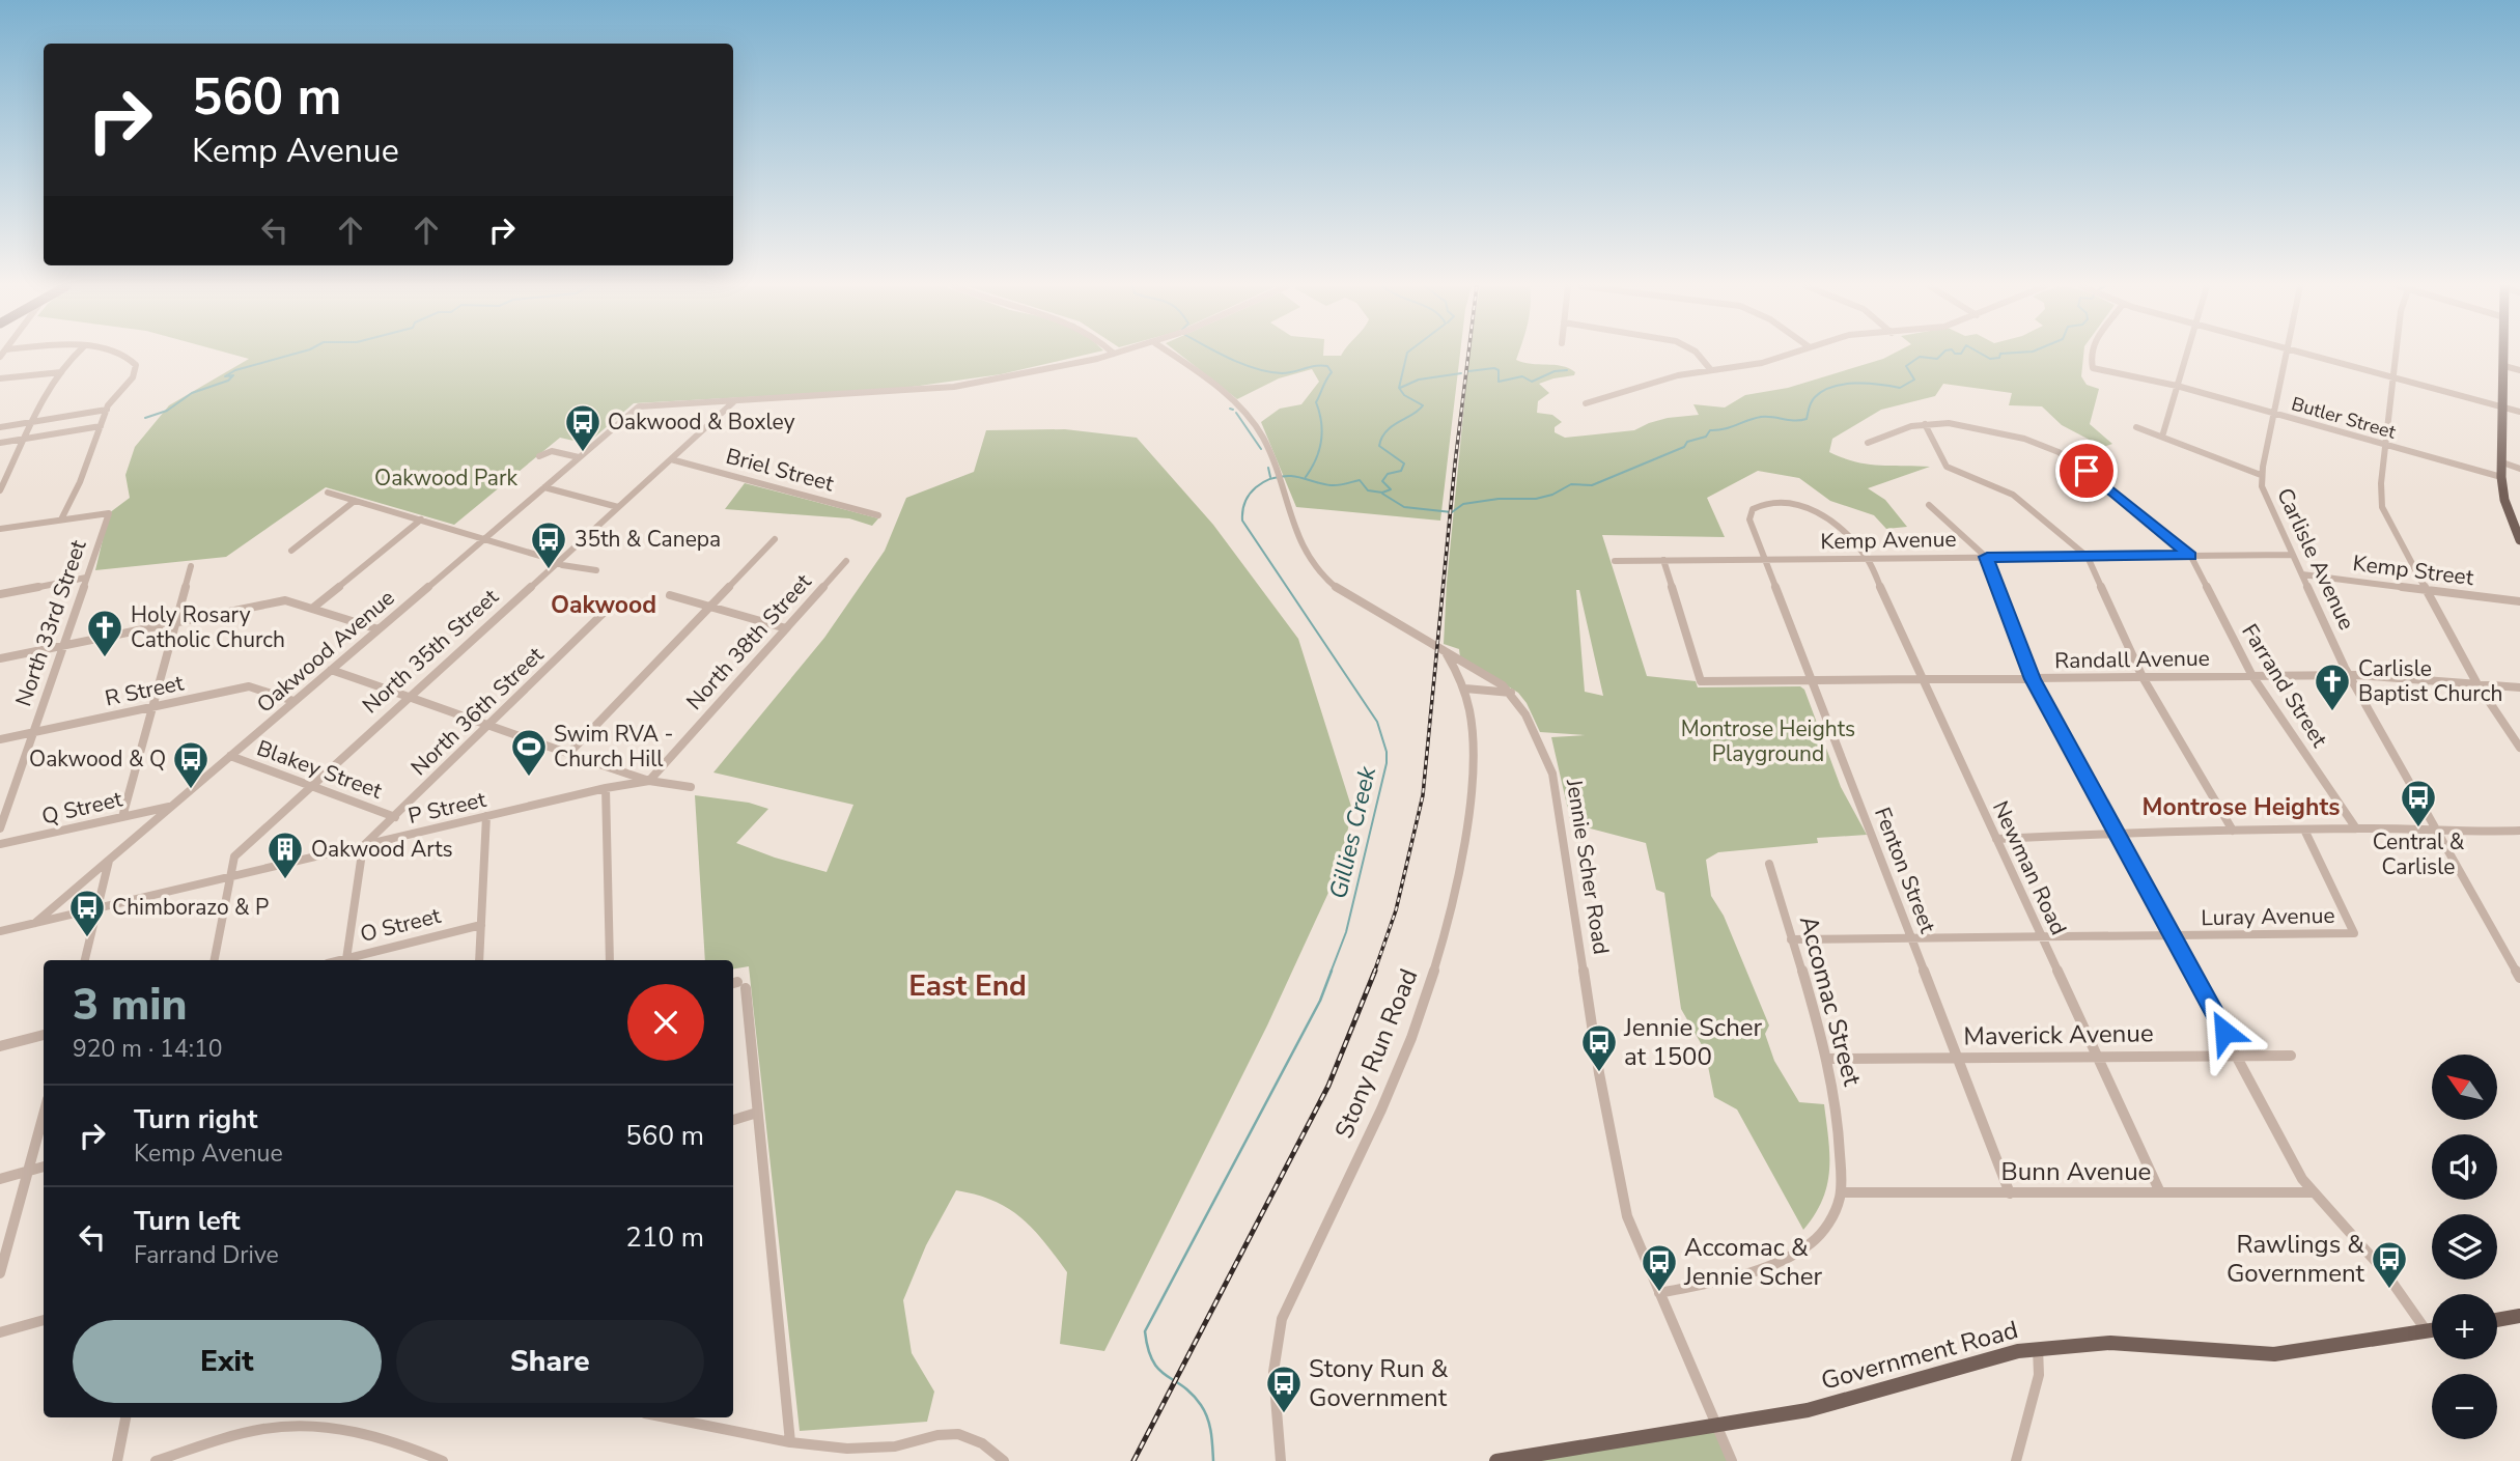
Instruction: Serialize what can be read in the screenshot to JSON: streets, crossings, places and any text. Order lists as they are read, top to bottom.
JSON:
{
  "streets": {
    "main road": ["Government Road"],
    "street": [
      "Butler Street",
      "Briel Street",
      "Kemp Avenue",
      "Carlisle Avenue",
      "Kemp Street",
      "North 33rd Street",
      "North 38th Street",
      "Oakwood Avenue",
      "North 35th Street",
      "Randall Avenue",
      "Farrand Street",
      "R Street",
      "North 36th Street",
      "Blakey Street",
      "Q Street",
      "P Street",
      "Jennie Scher Road",
      "Newman Road",
      "Fenton Street",
      "Luray Avenue",
      "O Street",
      "Accomac Street",
      "Maverick Avenue",
      "Stony Run Road",
      "Bunn Avenue"
    ]
  },
  "crossings": [
    ["Butler Street", "Carlisle Avenue"],
    ["Briel Street", "North 35th Street"],
    ["Kemp Avenue", "Carlisle Avenue"],
    ["Kemp Avenue", "Randall Avenue"],
    ["Kemp Avenue", "Farrand Street"],
    ["Kemp Avenue", "Newman Road"],
    ["Kemp Avenue", "Fenton Street"],
    ["Carlisle Avenue", "Kemp Street"],
    ["Carlisle Avenue", "Randall Avenue"],
    ["North 33rd Street", "R Street"],
    ["North 38th Street", "P Street"],
    ["Oakwood Avenue", "North 35th Street"],
    ["Oakwood Avenue", "R Street"],
    ["Oakwood Avenue", "Blakey Street"],
    ["Oakwood Avenue", "Q Street"],
    ["Oakwood Avenue", "P Street"],
    ["North 35th Street", "Blakey Street"],
    ["North 35th Street", "P Street"],
    ["Randall Avenue", "Farrand Street"],
    ["Randall Avenue", "Newman Road"],
    ["Randall Avenue", "Fenton Street"],
    ["North 36th Street", "Blakey Street"],
    ["North 36th Street", "P Street"],
    ["Jennie Scher Road", "Accomac Street"],
    ["Jennie Scher Road", "Stony Run Road"],
    ["Jennie Scher Road", "Government Road"],
    ["Newman Road", "Fenton Street"],
    ["Newman Road", "Luray Avenue"],
    ["Newman Road", "Maverick Avenue"],
    ["Newman Road", "Bunn Avenue"],
    ["Fenton Street", "Luray Avenue"],
    ["Fenton Street", "Maverick Avenue"],
    ["Fenton Street", "Bunn Avenue"],
    ["Luray Avenue", "Accomac Street"],
    ["Accomac Street", "Maverick Avenue"],
    ["Accomac Street", "Bunn Avenue"]
  ],
  "districts": ["Oakwood", "Montrose Heights", "East End"],
  "water": ["Gillies Creek"],
  "parks": ["Oakwood Park", "Montrose Heights Playground"],
  "places": {
    "bus stop": [
      "Oakwood & Boxley",
      "35th & Canepa",
      "Oakwood & Q",
      "Central & Carlisle",
      "Chimborazo & P",
      "Jennie Scher at 1500",
      "Rawlings & Government",
      "Accomac & Jennie Scher",
      "Stony Run & Government"
    ],
    "church": ["Holy Rosary Catholic Church", "Carlisle Baptist Church"],
    "sports": ["Swim RVA - Church Hill"],
    "building": ["Oakwood Arts"]
  },
  "north": "top left",
  "page": {
    "turn": ["560 m", "Kemp Avenue"],
    "heading": ["3 min", "920 m · 14:10"],
    "map_buttons": ["+", "−"],
    "list": [
      {
        "name": "Turn right",
        "note": "Kemp Avenue",
        "value": "560 m"
      },
      {
        "name": "Turn left",
        "note": "Farrand Drive",
        "value": "210 m"
      }
    ],
    "buttons": ["Exit", "Share"]
  }
}
